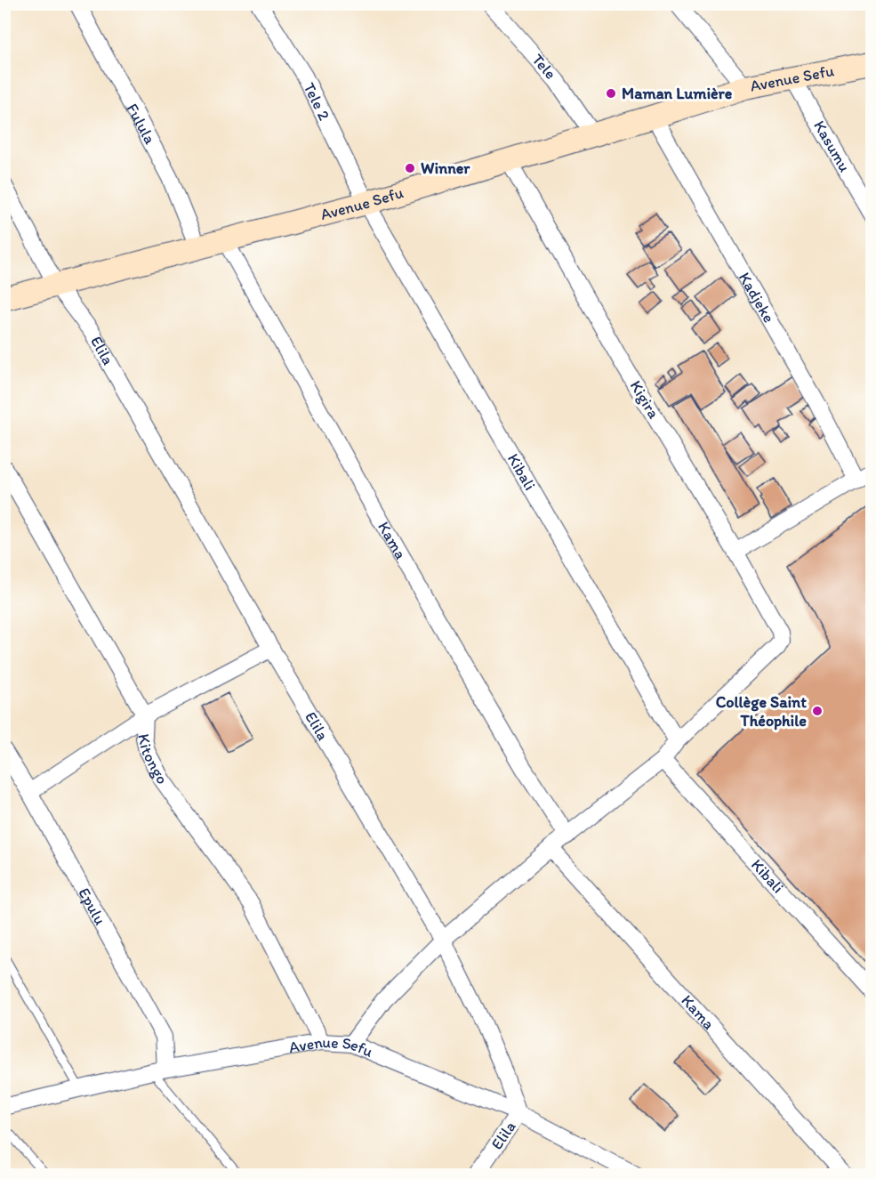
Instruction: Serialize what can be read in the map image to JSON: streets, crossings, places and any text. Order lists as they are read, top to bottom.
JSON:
{
  "streets": {
    "main road": ["Avenue Sefu"],
    "street": [
      "Tele",
      "Tele 2",
      "Fulula",
      "Kasumu",
      "Kadjeke",
      "Elila",
      "Kigira",
      "Kibali",
      "Kama",
      "Kitongo",
      "Epulu"
    ]
  },
  "crossings": [
    ["Tele", "Avenue Sefu"],
    ["Avenue Sefu", "Tele 2"],
    ["Avenue Sefu", "Fulula"],
    ["Avenue Sefu", "Kasumu"],
    ["Avenue Sefu", "Kadjeke"],
    ["Avenue Sefu", "Elila"],
    ["Avenue Sefu", "Kigira"],
    ["Avenue Sefu", "Kibali"],
    ["Avenue Sefu", "Kama"],
    ["Avenue Sefu", "Kitongo"],
    ["Avenue Sefu", "Epulu"],
    ["Tele 2", "Kibali"],
    ["Kigira", "Kibali"]
  ],
  "places": ["Maman Lumière", "Winner", "Collège Saint Théophile"]
}
